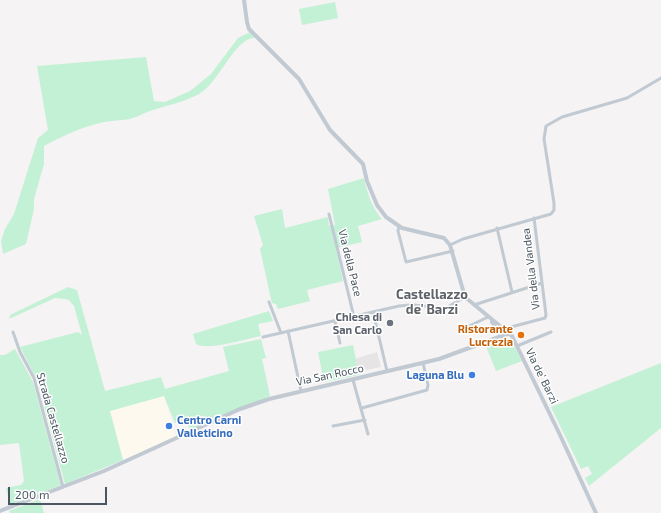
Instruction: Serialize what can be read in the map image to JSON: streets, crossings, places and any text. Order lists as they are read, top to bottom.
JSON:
{
  "streets": {
    "street": [
      "Via della Pace",
      "Via della Vandea",
      "Via San Rocco",
      "Via de' Barzi",
      "Strada Castellazzo"
    ]
  },
  "crossings": [
    ["Via della Vandea", "Via San Rocco"],
    ["Via della Vandea", "Via de' Barzi"],
    ["Via San Rocco", "Via de' Barzi"],
    ["Via San Rocco", "Strada Castellazzo"]
  ],
  "districts": ["Castellazzo de' Barzi"],
  "places": [
    "Chiesa di San Carlo",
    "Ristorante Lucrezia",
    "Laguna Blu",
    "Centro Carni Valleticino"
  ],
  "scale_bar": "200 m"
}
